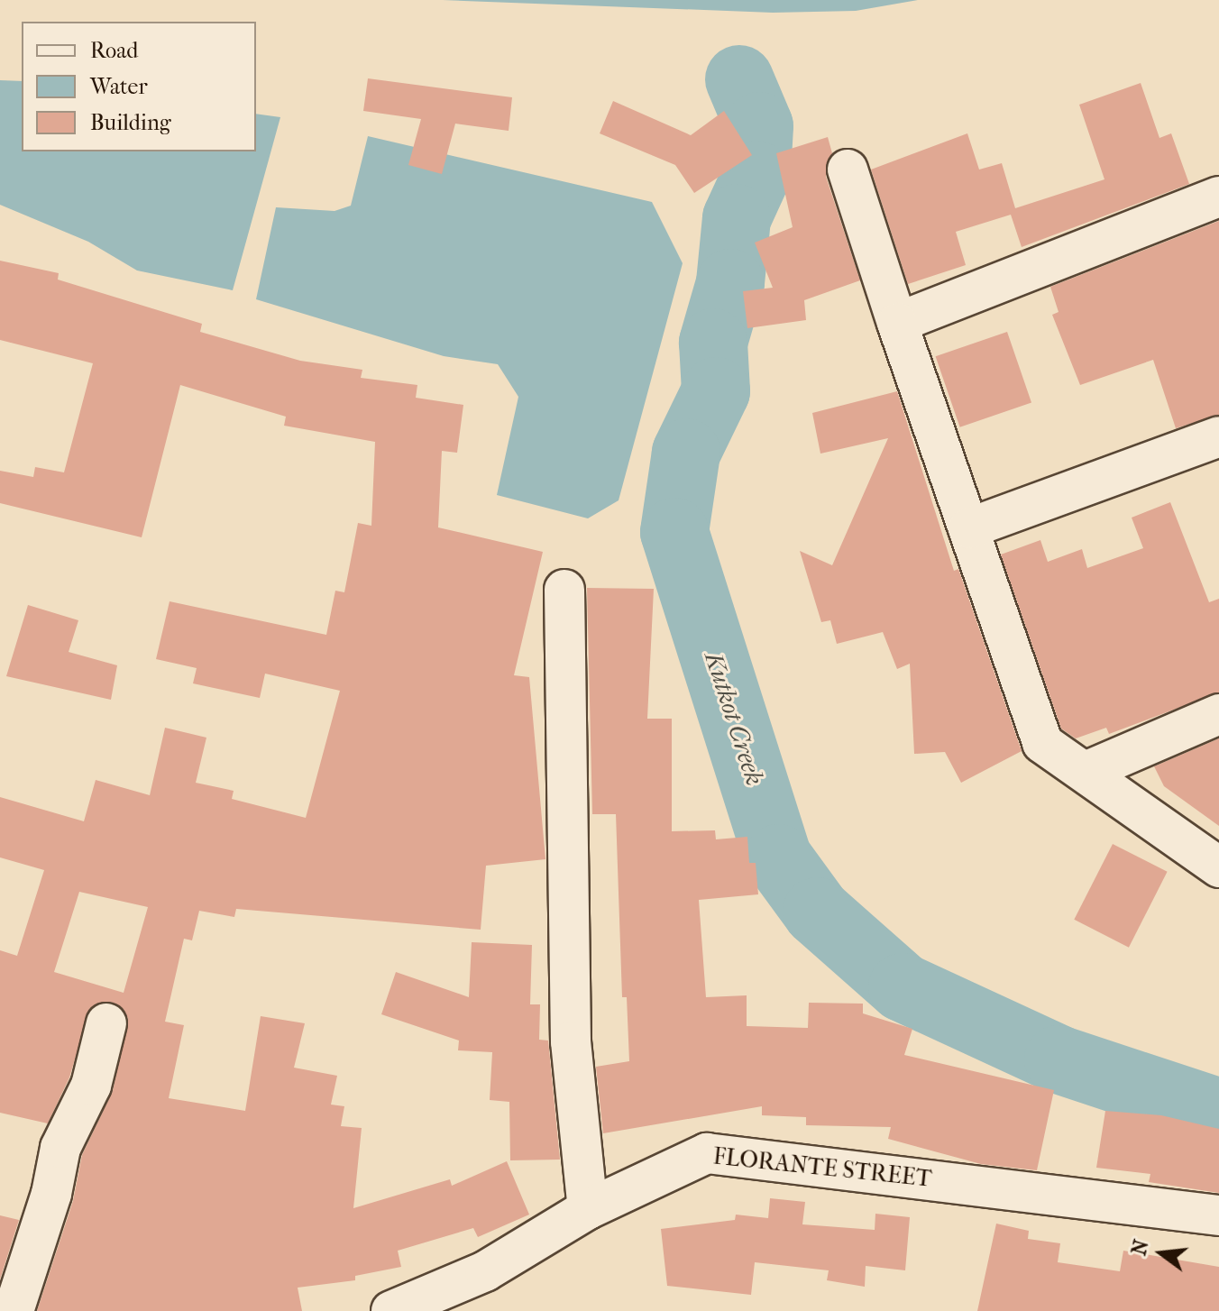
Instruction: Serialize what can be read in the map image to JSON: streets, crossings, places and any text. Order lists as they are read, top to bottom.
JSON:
{
  "streets": {
    "street": ["FLORANTE STREET"]
  },
  "water": ["Kutkot Creek"],
  "legend": ["Road", "Water", "Building"],
  "north": "left"
}
